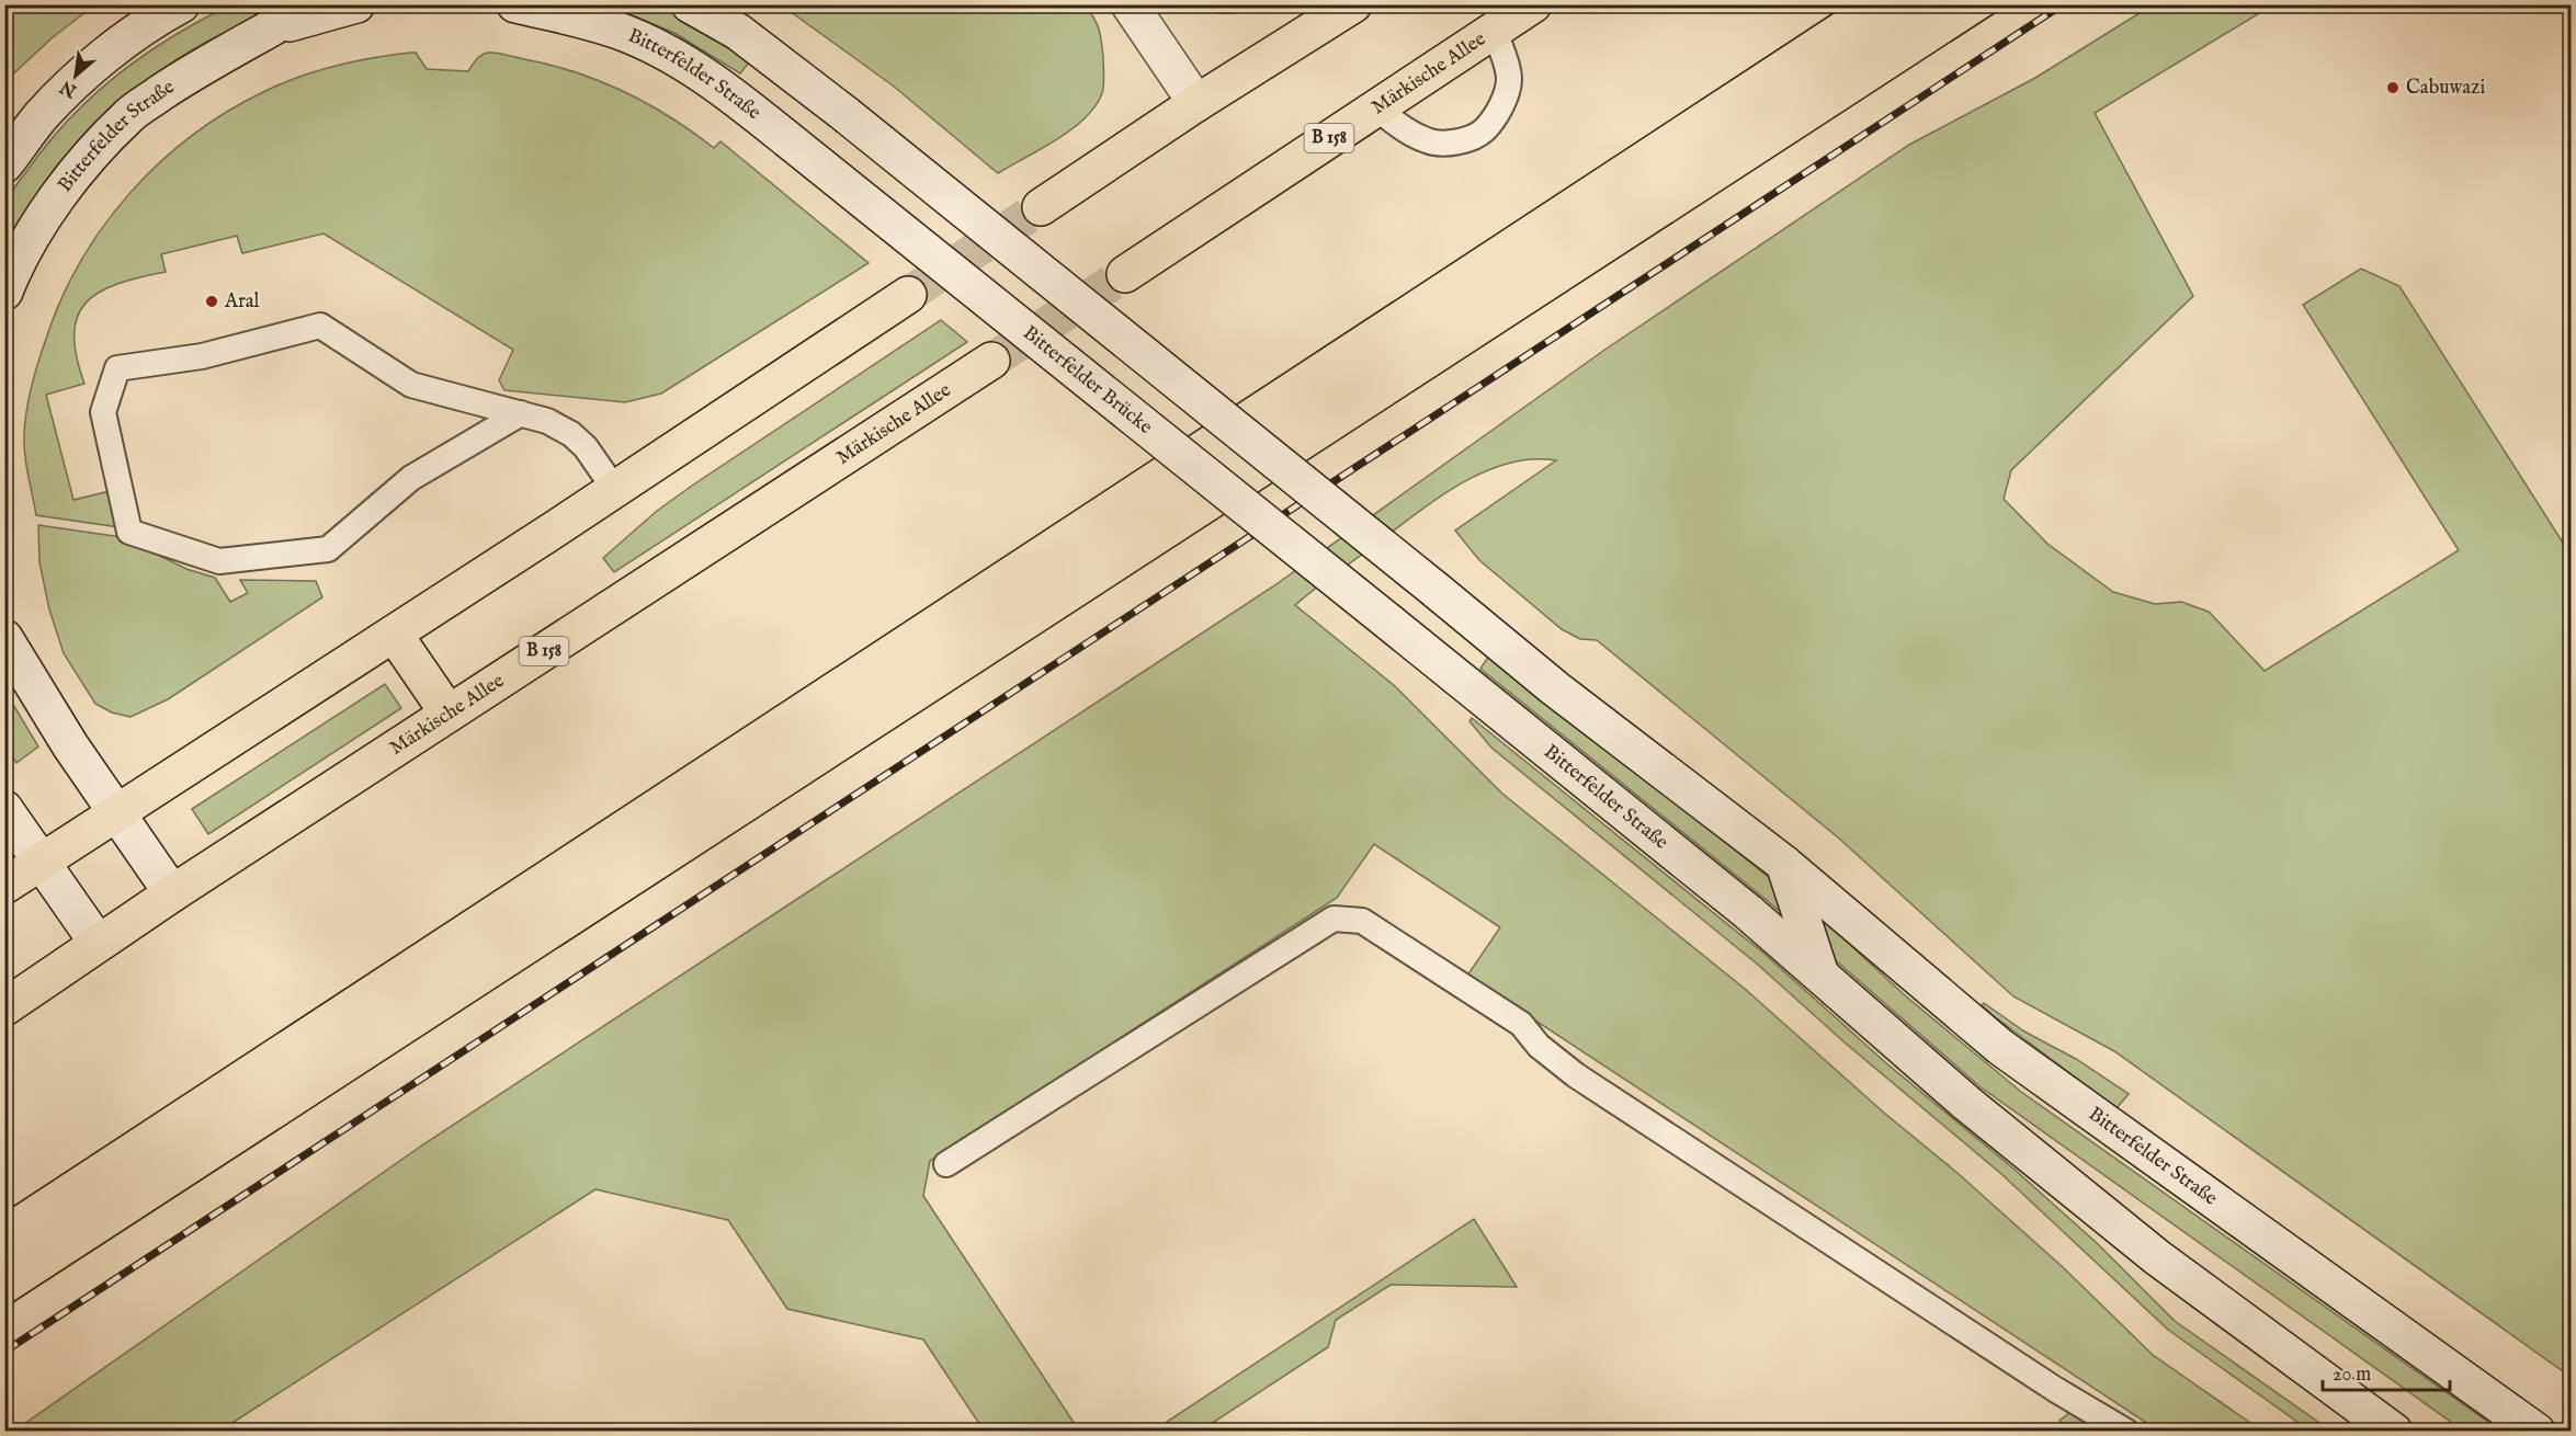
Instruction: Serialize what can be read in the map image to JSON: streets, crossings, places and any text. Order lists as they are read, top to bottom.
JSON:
{
  "streets": {
    "main road": [
      "Märkische Allee",
      "Bitterfelder Straße",
      "B 158",
      "Bitterfelder Brücke"
    ]
  },
  "crossings": [
    ["Bitterfelder Straße", "Bitterfelder Brücke"]
  ],
  "places": ["Cabuwazi", "Aral"],
  "scale_bar": "20 m",
  "north": "bottom left"
}
